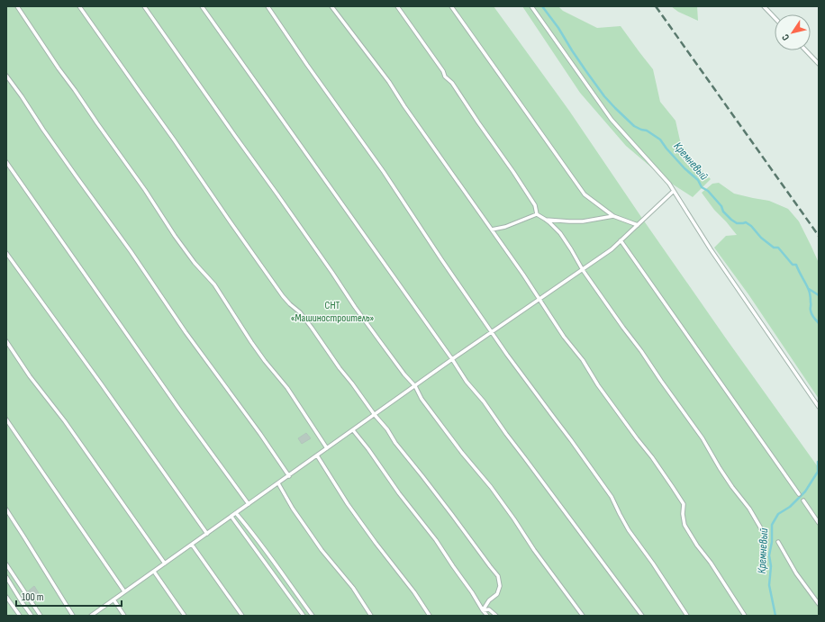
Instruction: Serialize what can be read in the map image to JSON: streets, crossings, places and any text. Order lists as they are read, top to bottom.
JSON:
{
  "water": ["Кремневый"],
  "parks": ["СНТ «Машиностроитель»"],
  "scale_bar": "100 m",
  "north": "bottom left"
}
